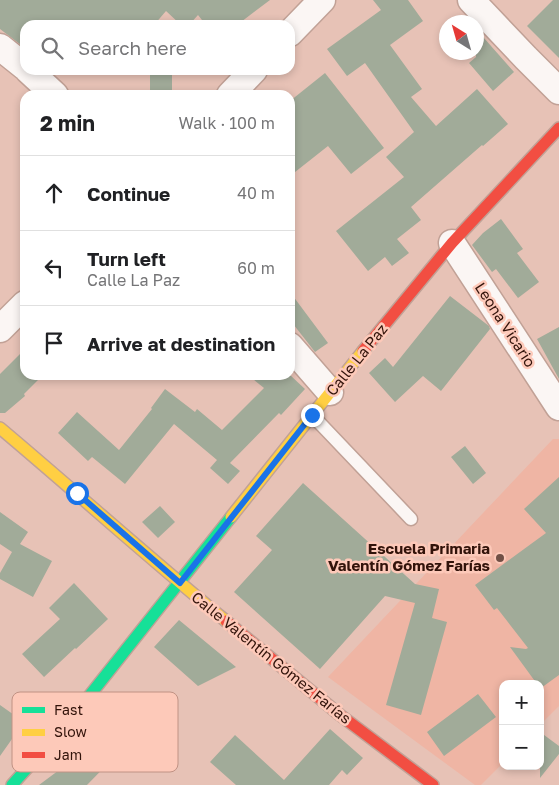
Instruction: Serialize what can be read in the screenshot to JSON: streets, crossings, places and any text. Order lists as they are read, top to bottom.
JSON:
{
  "streets": {
    "street": ["Leona Vicario", "Calle La Paz", "Calle Valentín Gómez Farías"]
  },
  "crossings": [
    ["Leona Vicario", "Calle La Paz"],
    ["Calle La Paz", "Calle Valentín Gómez Farías"]
  ],
  "places": ["Escuela Primaria Valentín Gómez Farías"],
  "legend": ["Fast", "Slow", "Jam"],
  "north": "top left",
  "page": {
    "search": "Search here",
    "heading": ["2 min", "Walk · 100 m"],
    "list": [
      ["Continue", "40 m"],
      ["Turn left", "Calle La Paz", "60 m"],
      "Arrive at destination"
    ],
    "map_buttons": ["+", "−"]
  }
}
